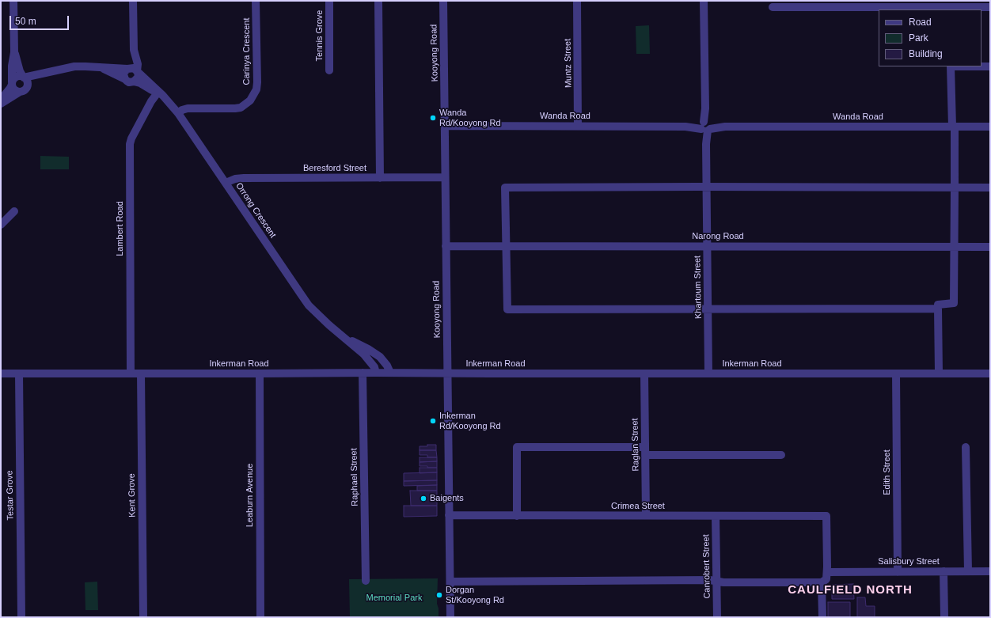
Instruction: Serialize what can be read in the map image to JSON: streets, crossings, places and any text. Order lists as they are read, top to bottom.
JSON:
{
  "streets": {
    "street": [
      "Tennis Grove",
      "Carinya Crescent",
      "Kooyong Road",
      "Muntz Street",
      "Wanda Road",
      "Beresford Street",
      "Orrong Crescent",
      "Lambert Road",
      "Narong Road",
      "Khartoum Street",
      "Inkerman Road",
      "Raglan Street",
      "Edith Street",
      "Raphael Street",
      "Testar Grove",
      "Kent Grove",
      "Leaburn Avenue",
      "Crimea Street",
      "Salisbury Street",
      "Canrobert Street"
    ]
  },
  "crossings": [
    ["Carinya Crescent", "Orrong Crescent"],
    ["Kooyong Road", "Wanda Road"],
    ["Kooyong Road", "Beresford Street"],
    ["Kooyong Road", "Narong Road"],
    ["Kooyong Road", "Inkerman Road"],
    ["Kooyong Road", "Crimea Street"],
    ["Muntz Street", "Wanda Road"],
    ["Wanda Road", "Khartoum Street"],
    ["Beresford Street", "Orrong Crescent"],
    ["Orrong Crescent", "Lambert Road"],
    ["Orrong Crescent", "Inkerman Road"],
    ["Lambert Road", "Inkerman Road"],
    ["Narong Road", "Khartoum Street"],
    ["Khartoum Street", "Inkerman Road"],
    ["Inkerman Road", "Raglan Street"],
    ["Inkerman Road", "Edith Street"],
    ["Inkerman Road", "Raphael Street"],
    ["Inkerman Road", "Testar Grove"],
    ["Inkerman Road", "Kent Grove"],
    ["Inkerman Road", "Leaburn Avenue"],
    ["Raglan Street", "Crimea Street"],
    ["Edith Street", "Salisbury Street"],
    ["Crimea Street", "Salisbury Street"],
    ["Crimea Street", "Canrobert Street"]
  ],
  "districts": ["CAULFIELD NORTH"],
  "parks": ["Memorial Park"],
  "places": [
    "Wanda Rd/Kooyong Rd",
    "Inkerman Rd/Kooyong Rd",
    "Baigents",
    "Dorgan St/Kooyong Rd"
  ],
  "legend": ["Road", "Park", "Building"],
  "scale_bar": "50 m"
}
